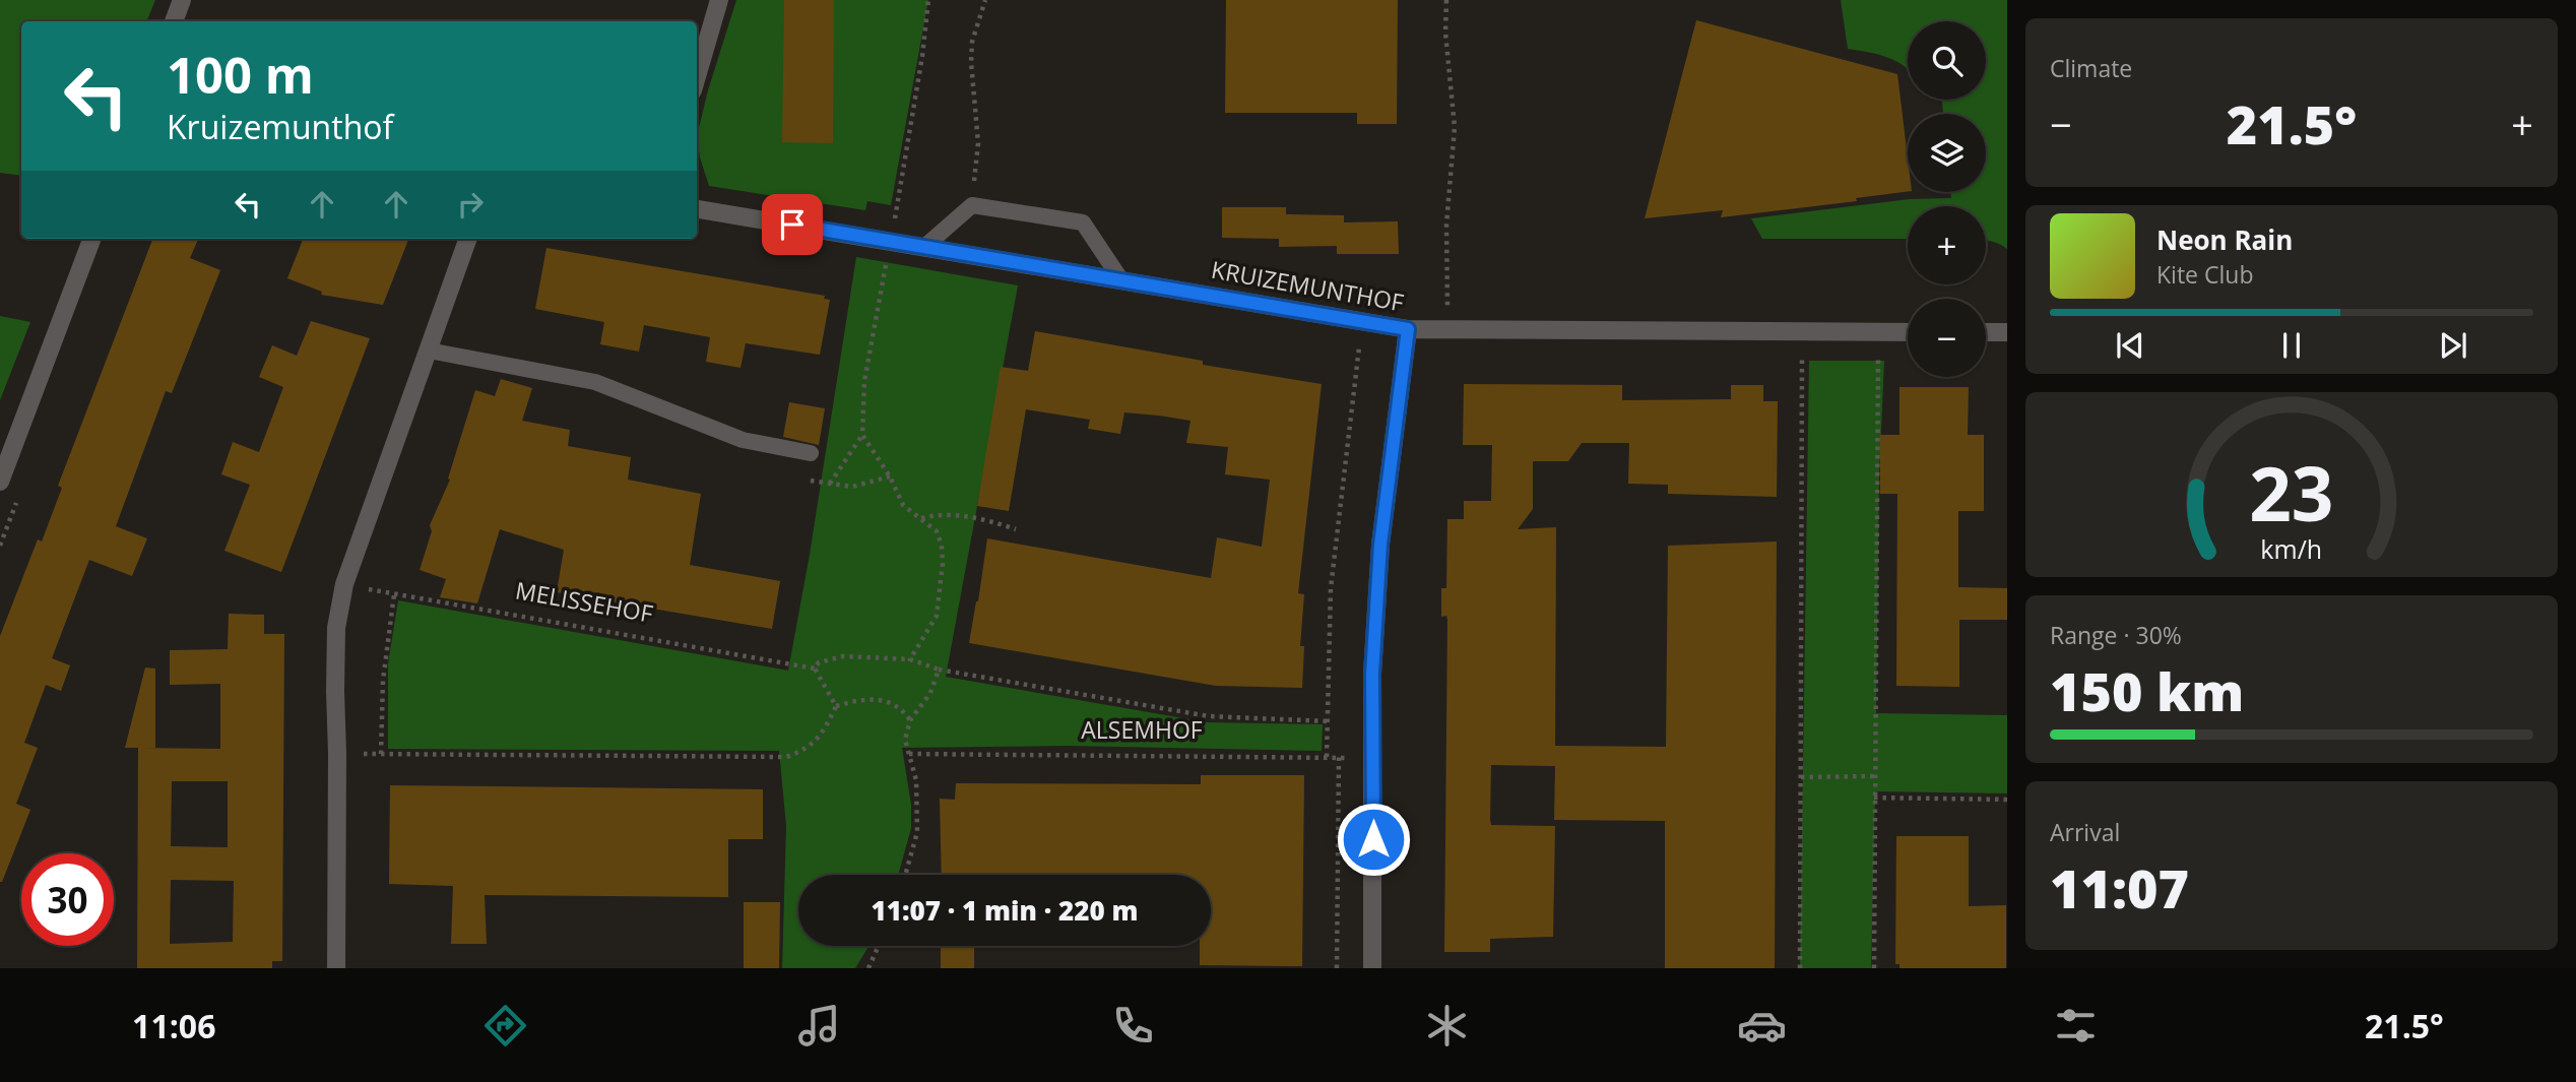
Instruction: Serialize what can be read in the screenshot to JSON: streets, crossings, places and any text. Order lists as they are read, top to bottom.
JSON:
{
  "streets": {
    "street": ["KRUIZEMUNTHOF"],
    "path": ["MELISSEHOF", "ALSEMHOF"]
  },
  "crossings": [
    ["MELISSEHOF", "ALSEMHOF"]
  ],
  "page": {
    "tile": [
      "Climate",
      ["Range · 30%", "150 km"],
      ["Arrival", "11:07"]
    ],
    "map_buttons": ["+", "−"],
    "turn": ["100 m", "Kruizemunthof"],
    "heat": ["−", "21.5°", "+"],
    "song": ["Neon Rain", "Kite Club"],
    "limit": "30",
    "trip": "11:07 · 1 min · 220 m",
    "tabs": ["11:06", "21.5°"],
    "gauge": ["23", "km/h"]
  }
}
